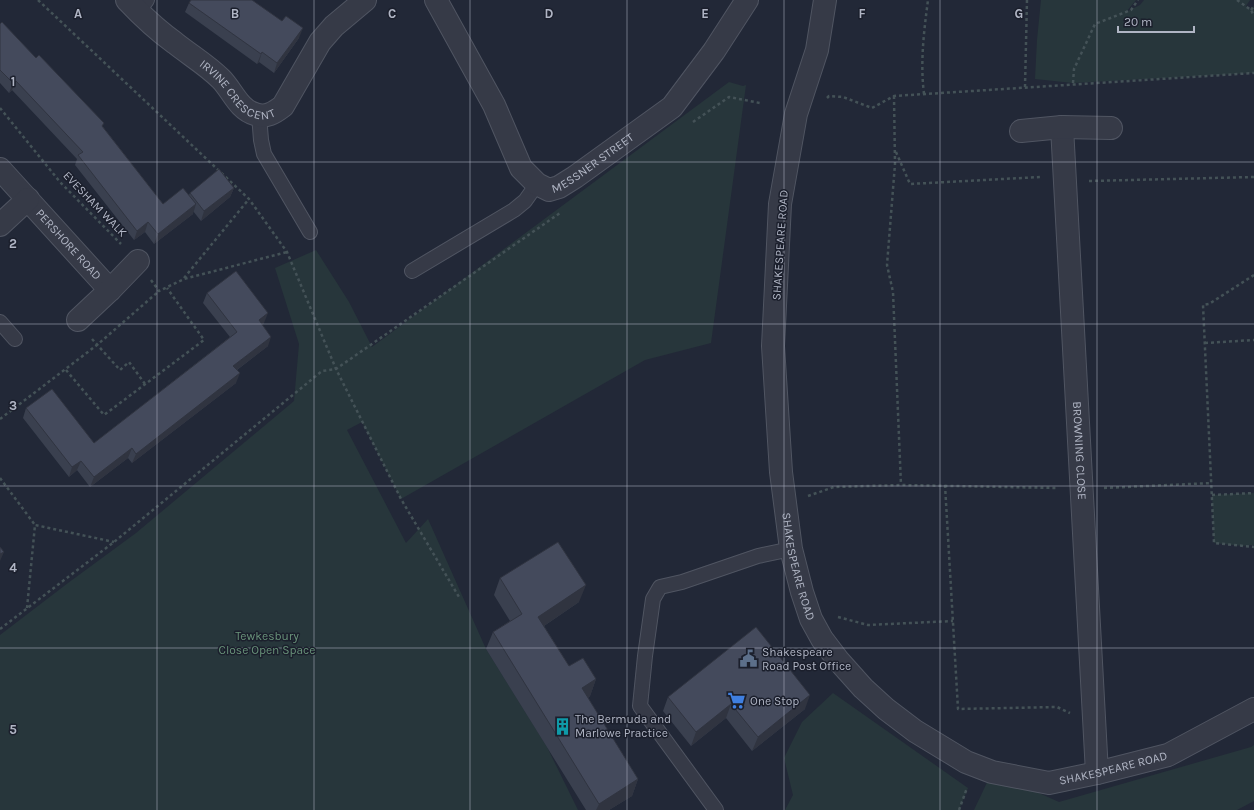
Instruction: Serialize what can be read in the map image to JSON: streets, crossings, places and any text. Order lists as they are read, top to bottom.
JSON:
{
  "streets": {
    "street": [
      "IRVINE CRESCENT",
      "MESSNER STREET",
      "PERSHORE ROAD",
      "SHAKESPEARE ROAD",
      "BROWNING CLOSE"
    ],
    "path": ["EVESHAM WALK"]
  },
  "crossings": [
    ["EVESHAM WALK", "PERSHORE ROAD"],
    ["SHAKESPEARE ROAD", "BROWNING CLOSE"]
  ],
  "parks": ["Tewkesbury Close Open Space"],
  "places": {
    "public building": ["Shakespeare Road Post Office"],
    "supermarket": ["One Stop"],
    "building": ["The Bermuda and Marlowe Practice"]
  },
  "scale_bar": "20 m",
  "grid": {
    "columns": [
      "A",
      "B",
      "C",
      "D",
      "E",
      "F",
      "G"
    ],
    "rows": [
      "1",
      "2",
      "3",
      "4",
      "5"
    ]
  }
}
